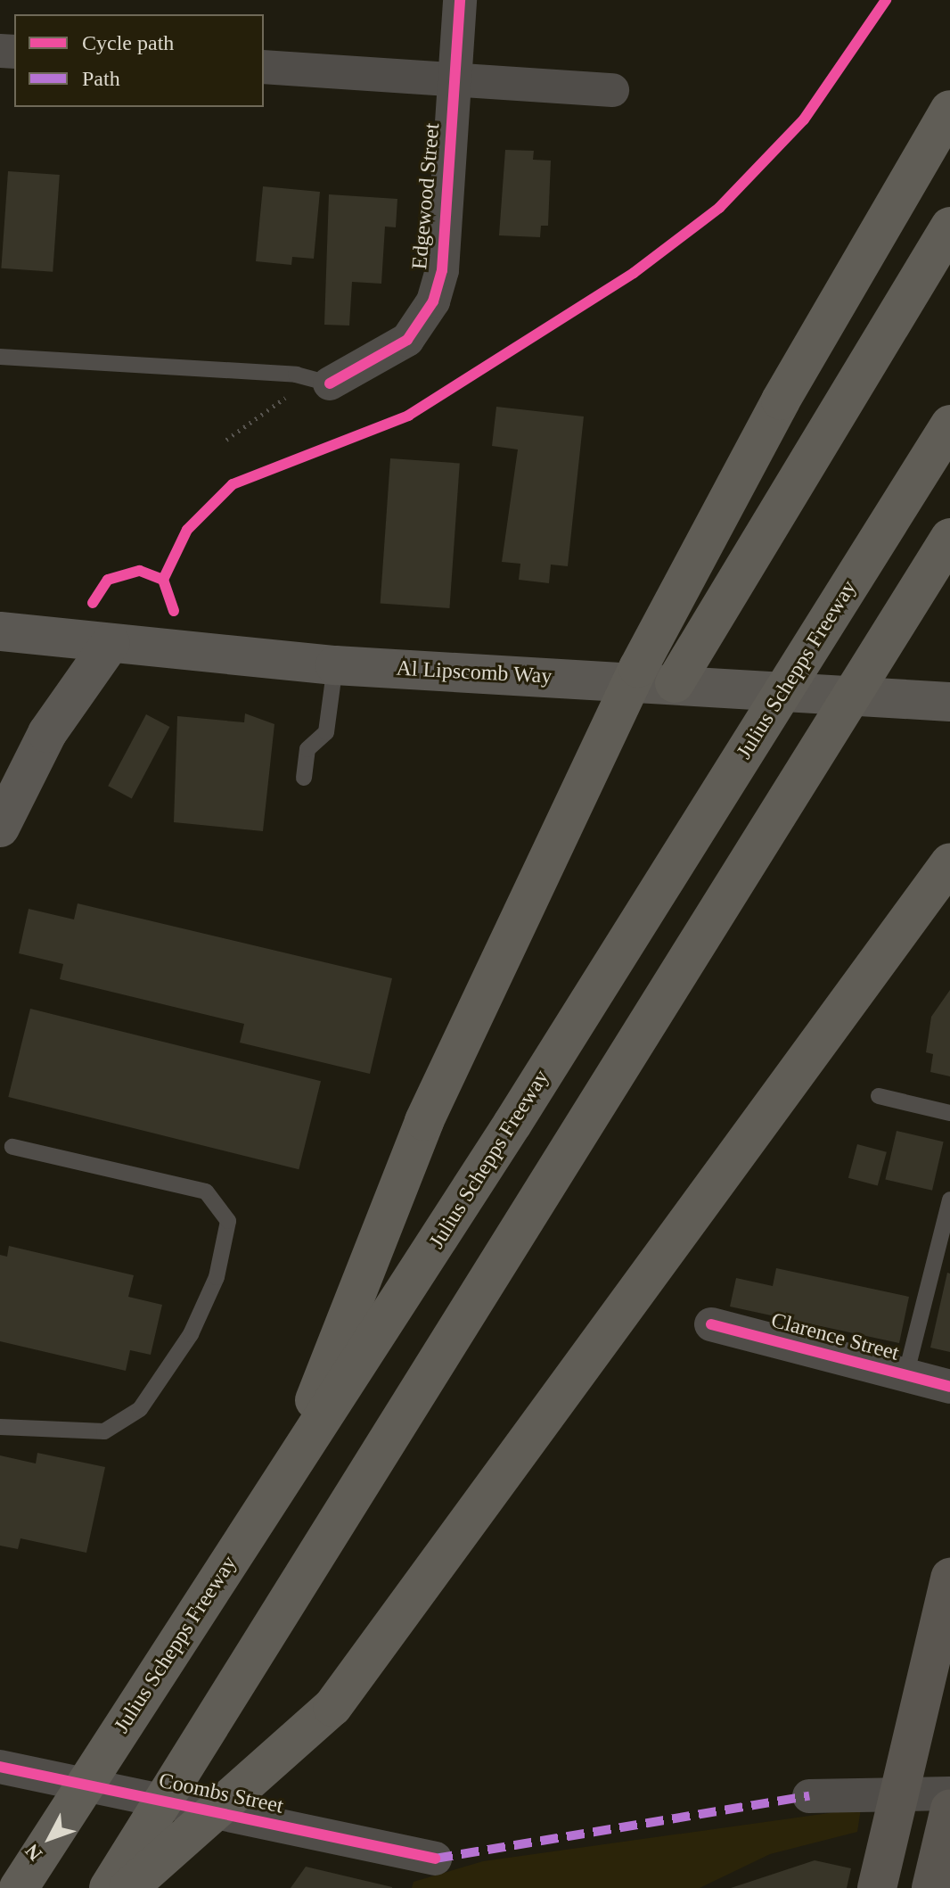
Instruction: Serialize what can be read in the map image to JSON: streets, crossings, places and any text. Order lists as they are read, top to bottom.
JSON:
{
  "streets": {
    "highway": ["Julius Schepps Freeway"],
    "main road": ["Al Lipscomb Way"],
    "street": ["Edgewood Street", "Clarence Street", "Coombs Street"]
  },
  "legend": ["Cycle path", "Path"],
  "north": "bottom left"
}
